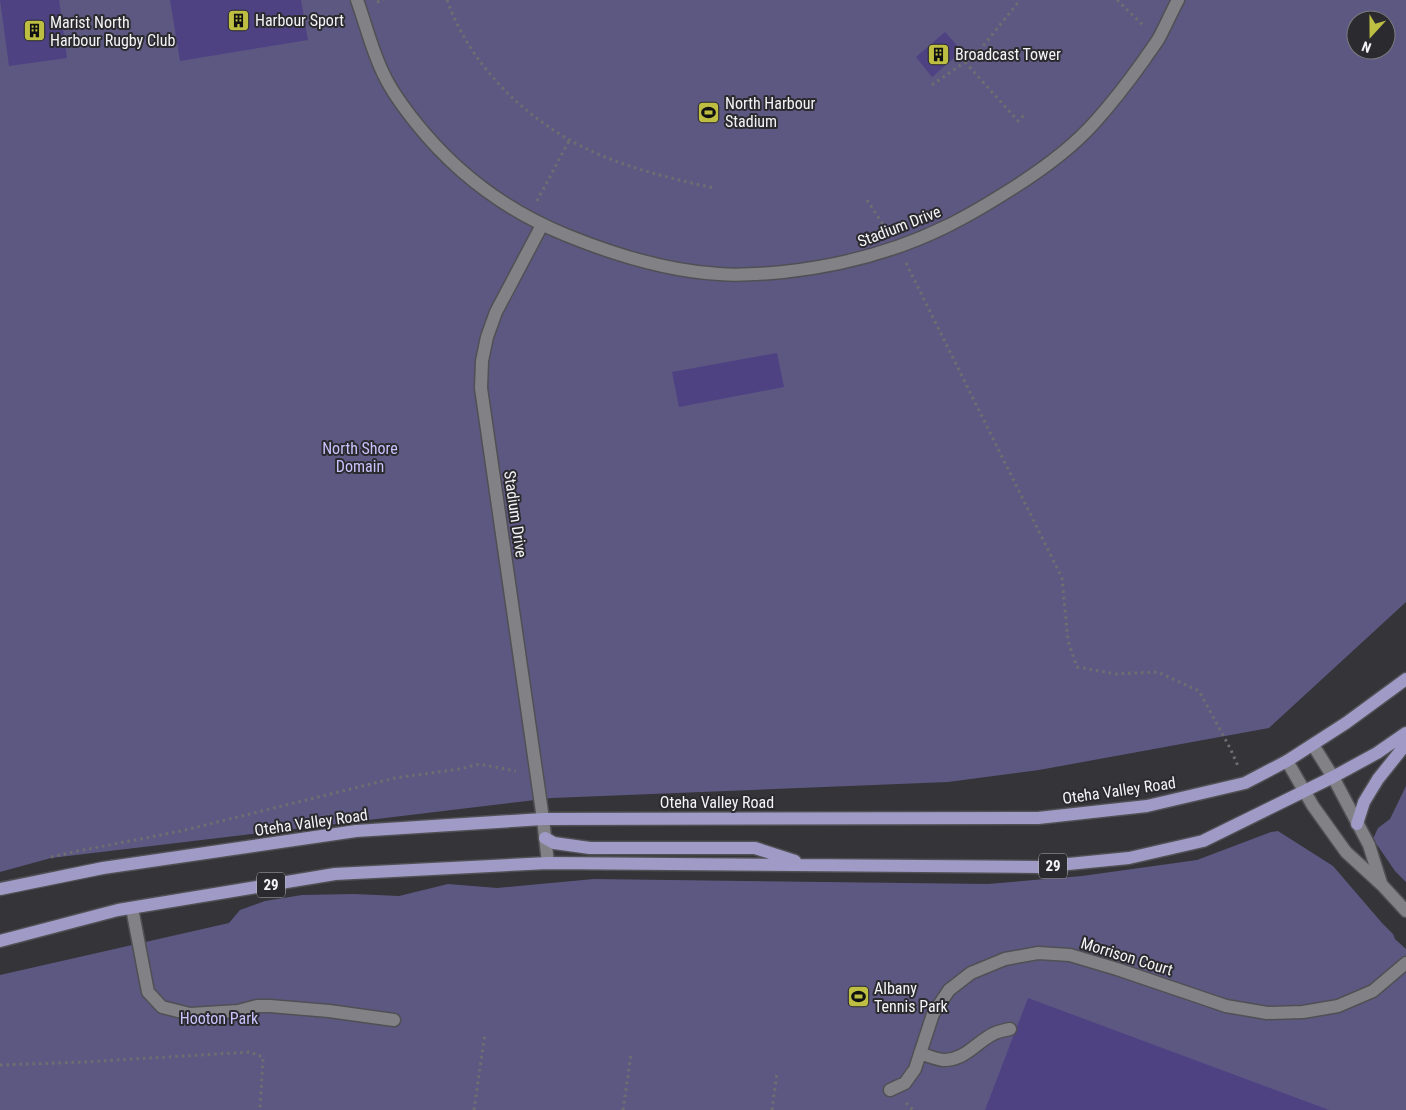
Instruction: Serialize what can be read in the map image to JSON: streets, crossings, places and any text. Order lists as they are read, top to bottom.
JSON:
{
  "streets": {
    "main road": ["Oteha Valley Road", "29"],
    "street": ["Stadium Drive", "Morrison Court"]
  },
  "crossings": [
    ["Stadium Drive", "Oteha Valley Road"],
    ["Stadium Drive", "29"]
  ],
  "parks": ["North Shore Domain", "Hooton Park"],
  "places": {
    "building": ["Harbour Sport", "Marist North Harbour Rugby Club", "Broadcast Tower"],
    "sports": ["North Harbour Stadium", "Albany Tennis Park"]
  },
  "north": "bottom"
}
